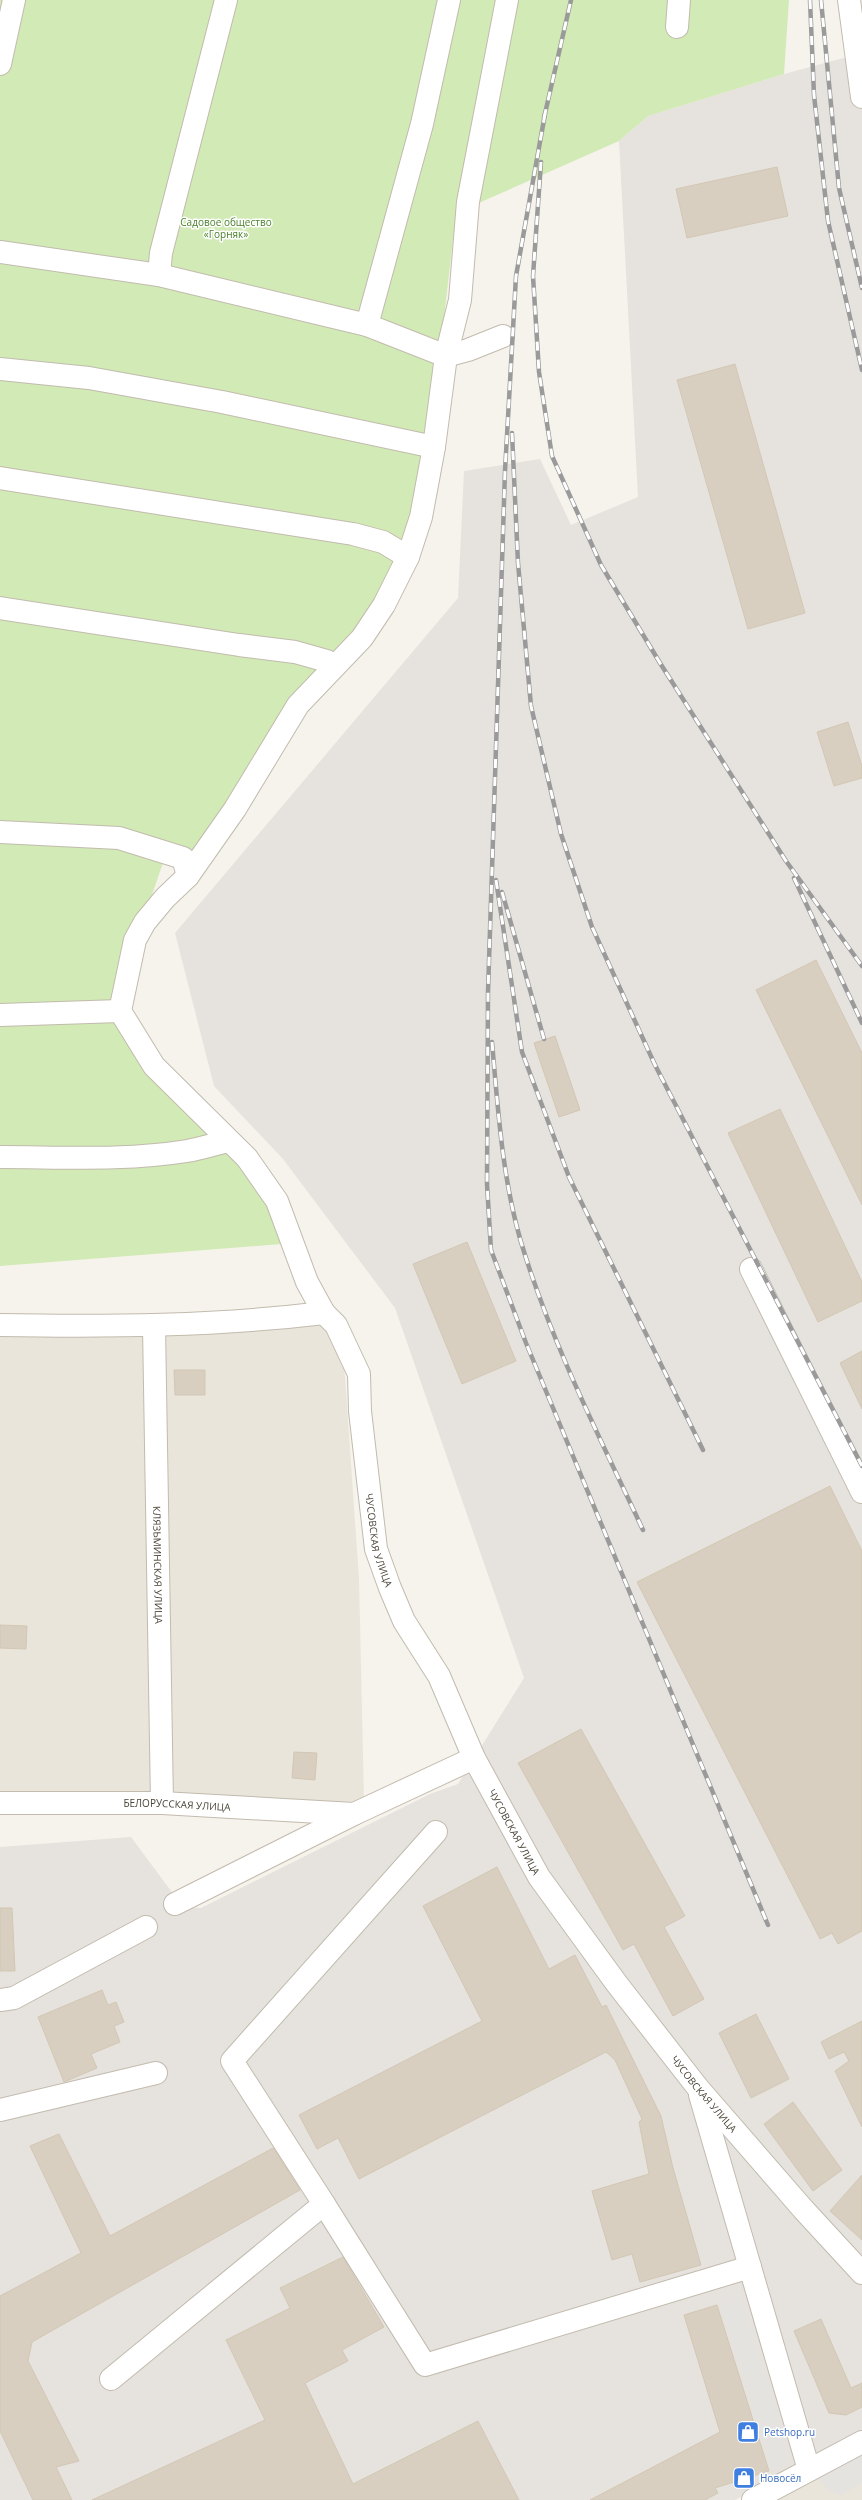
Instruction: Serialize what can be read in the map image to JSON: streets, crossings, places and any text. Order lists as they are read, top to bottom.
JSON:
{
  "streets": {
    "street": ["ЧУСОВСКАЯ УЛИЦА", "КЛЯЗЬМИНСКАЯ УЛИЦА", "БЕЛОРУССКАЯ УЛИЦА"]
  },
  "crossings": [
    ["КЛЯЗЬМИНСКАЯ УЛИЦА", "БЕЛОРУССКАЯ УЛИЦА"]
  ],
  "parks": ["Садовое общество «Горняк»"],
  "places": {
    "shop": ["Petshop.ru", "Новосёл"]
  }
}
